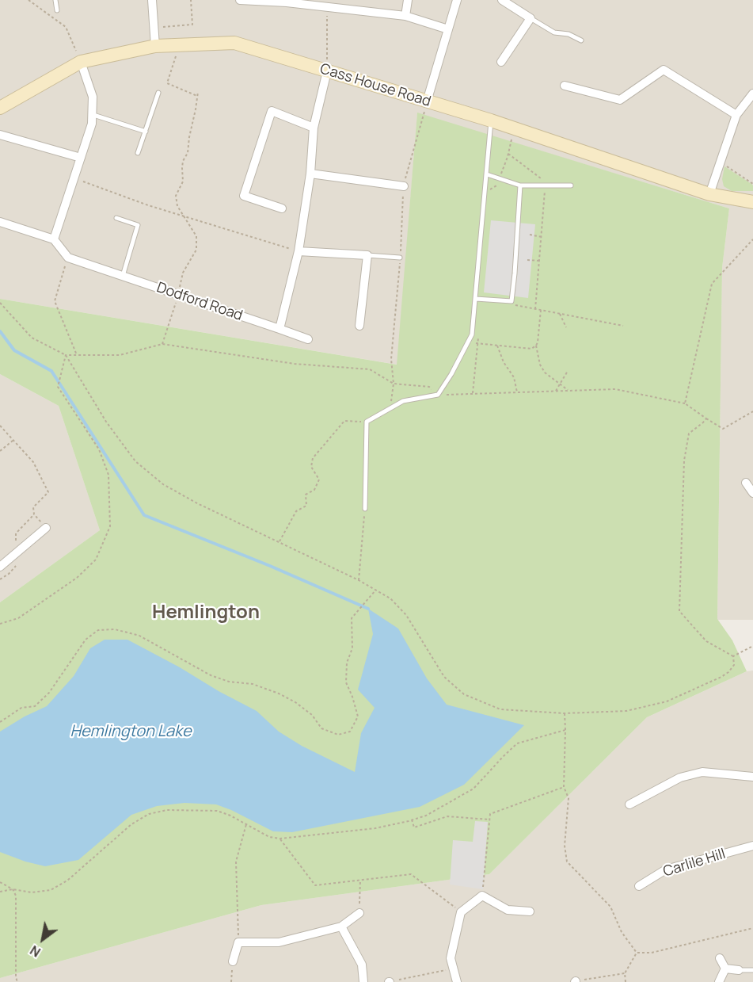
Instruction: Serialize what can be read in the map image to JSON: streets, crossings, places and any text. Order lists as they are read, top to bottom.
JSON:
{
  "streets": {
    "street": ["Cass House Road", "Dodford Road", "Carlile Hill"]
  },
  "districts": ["Hemlington"],
  "water": ["Hemlington Lake"],
  "north": "bottom left"
}
